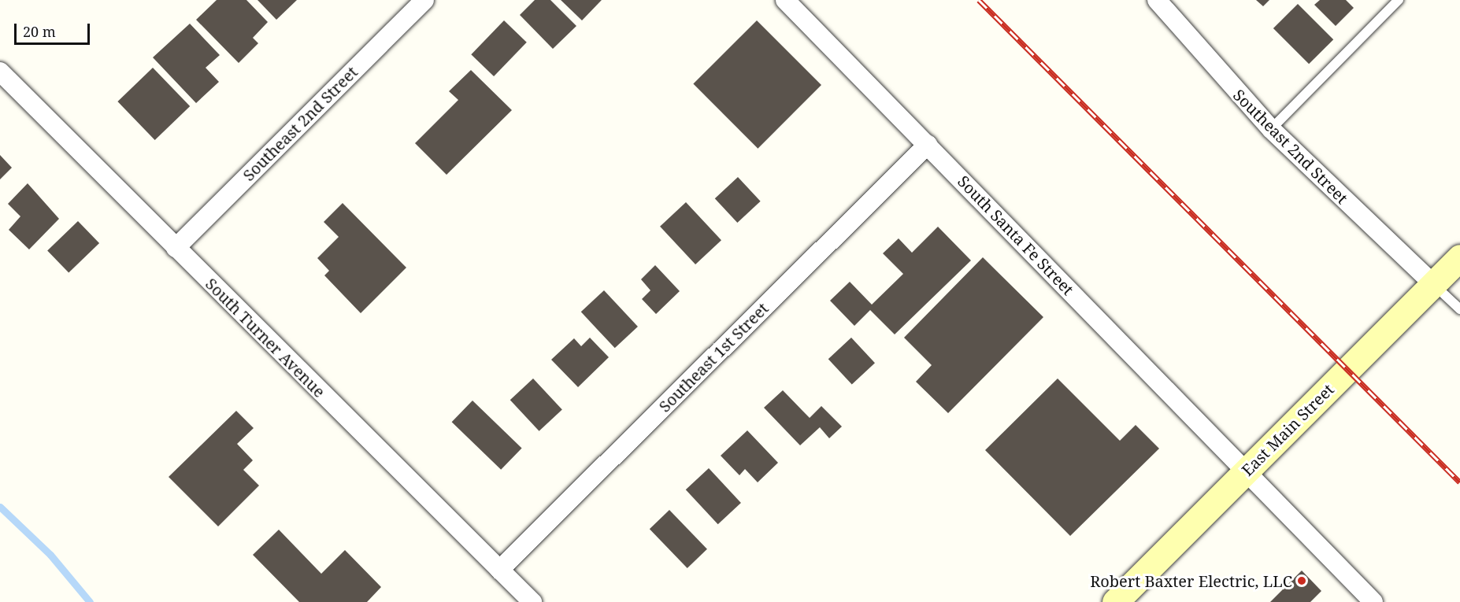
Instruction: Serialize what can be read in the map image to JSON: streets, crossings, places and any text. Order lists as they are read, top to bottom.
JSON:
{
  "streets": {
    "main road": ["East Main Street"],
    "street": [
      "Southeast 2nd Street",
      "South Santa Fe Street",
      "South Turner Avenue",
      "Southeast 1st Street"
    ]
  },
  "crossings": [
    ["Southeast 2nd Street", "South Turner Avenue"],
    ["Southeast 2nd Street", "East Main Street"],
    ["South Santa Fe Street", "Southeast 1st Street"],
    ["South Santa Fe Street", "East Main Street"],
    ["South Turner Avenue", "Southeast 1st Street"]
  ],
  "places": ["Robert Baxter Electric, LLC"],
  "scale_bar": "20 m"
}
